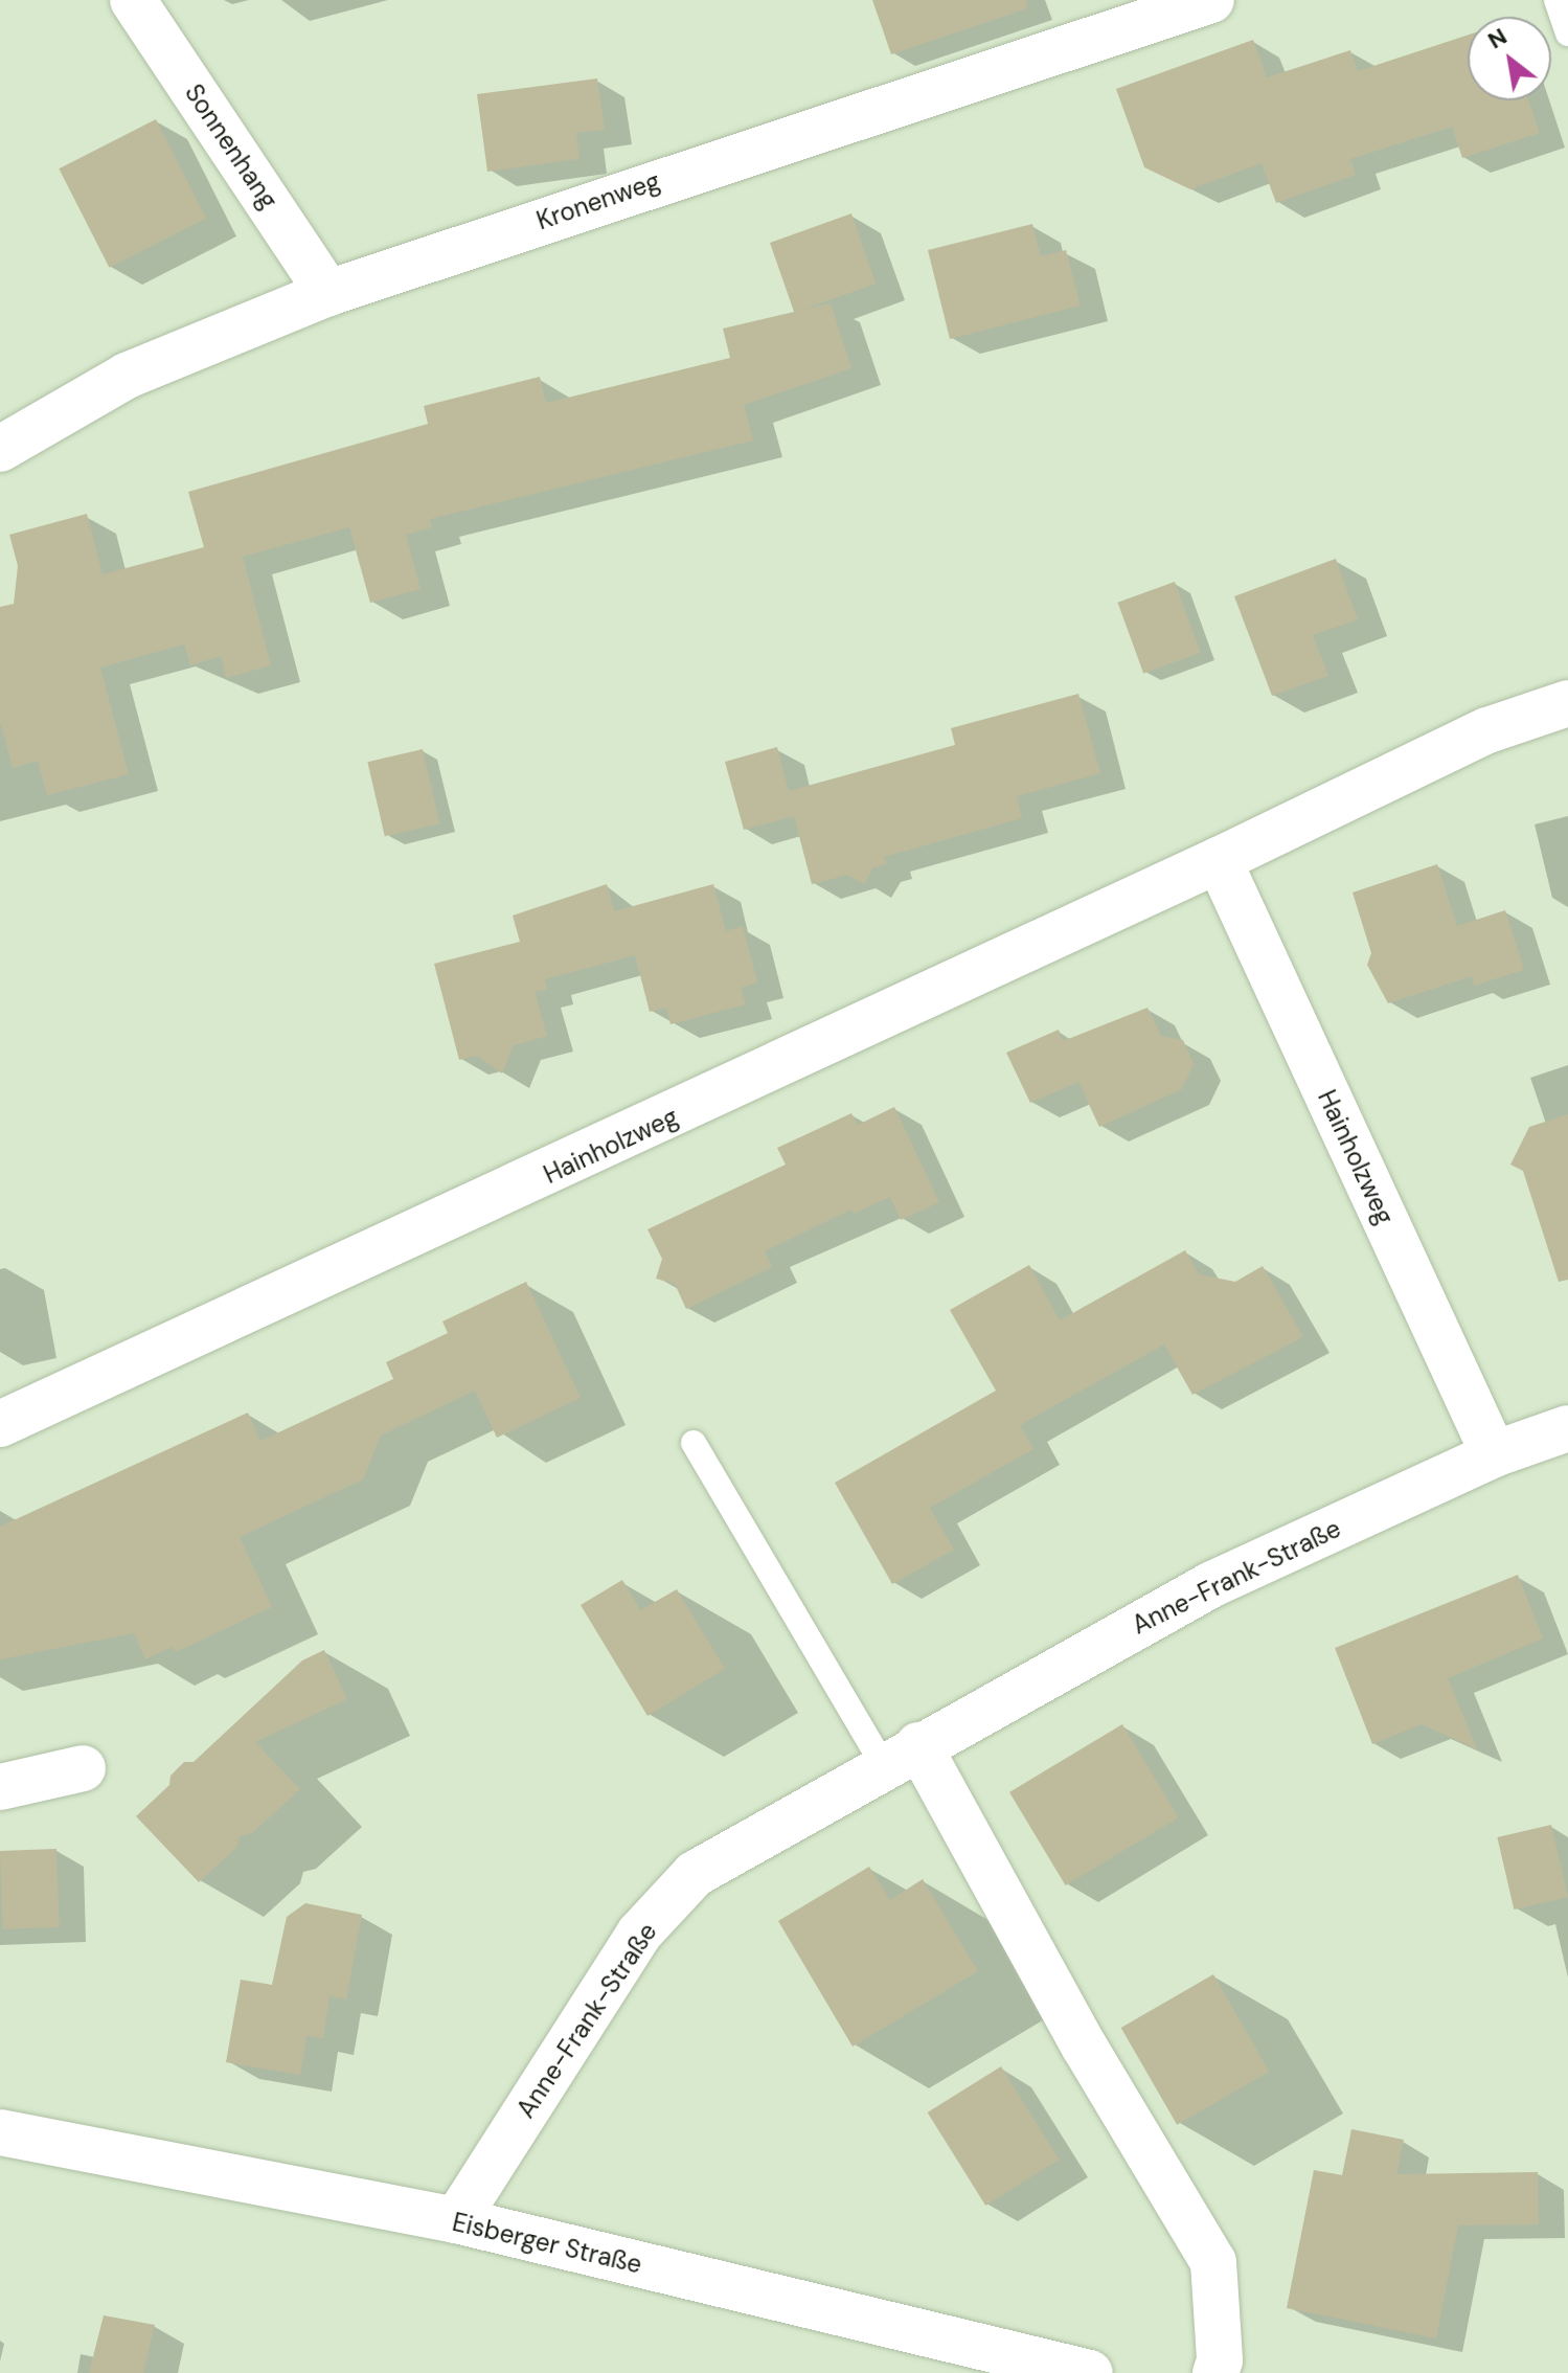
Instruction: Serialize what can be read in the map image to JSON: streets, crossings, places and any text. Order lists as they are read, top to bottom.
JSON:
{
  "streets": {
    "street": [
      "Sonnenhang",
      "Kronenweg",
      "Hainholzweg",
      "Anne-Frank-Straße",
      "Eisberger Straße"
    ]
  },
  "crossings": [
    ["Sonnenhang", "Kronenweg"],
    ["Hainholzweg", "Anne-Frank-Straße"],
    ["Anne-Frank-Straße", "Eisberger Straße"]
  ],
  "north": "top left"
}
